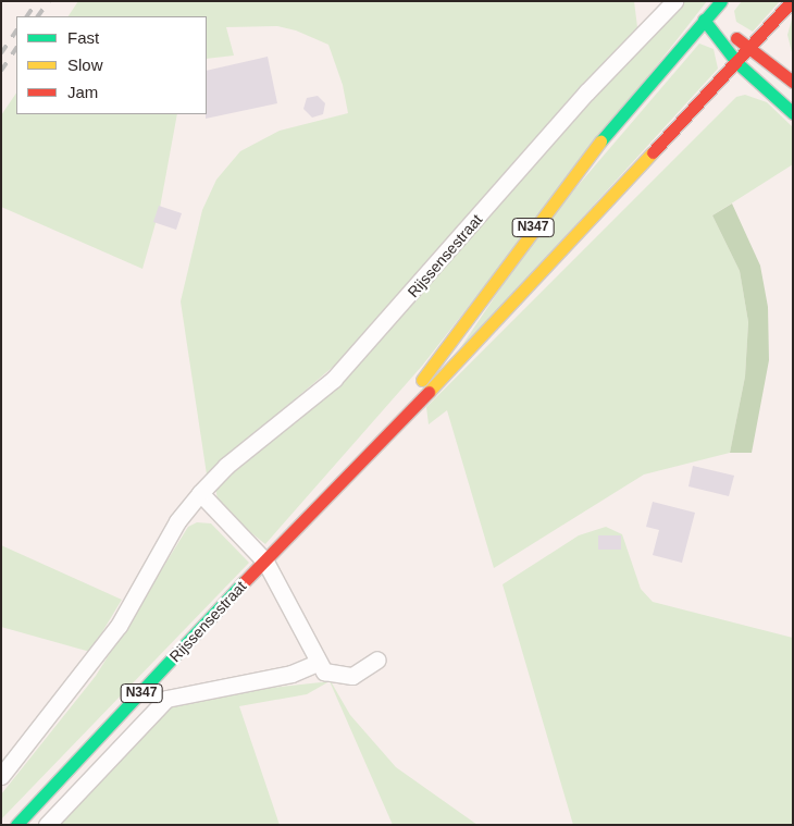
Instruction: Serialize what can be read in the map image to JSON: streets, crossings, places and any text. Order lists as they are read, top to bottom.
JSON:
{
  "streets": {
    "main road": ["N347", "Rijssensestraat"]
  },
  "legend": ["Fast", "Slow", "Jam"]
}
